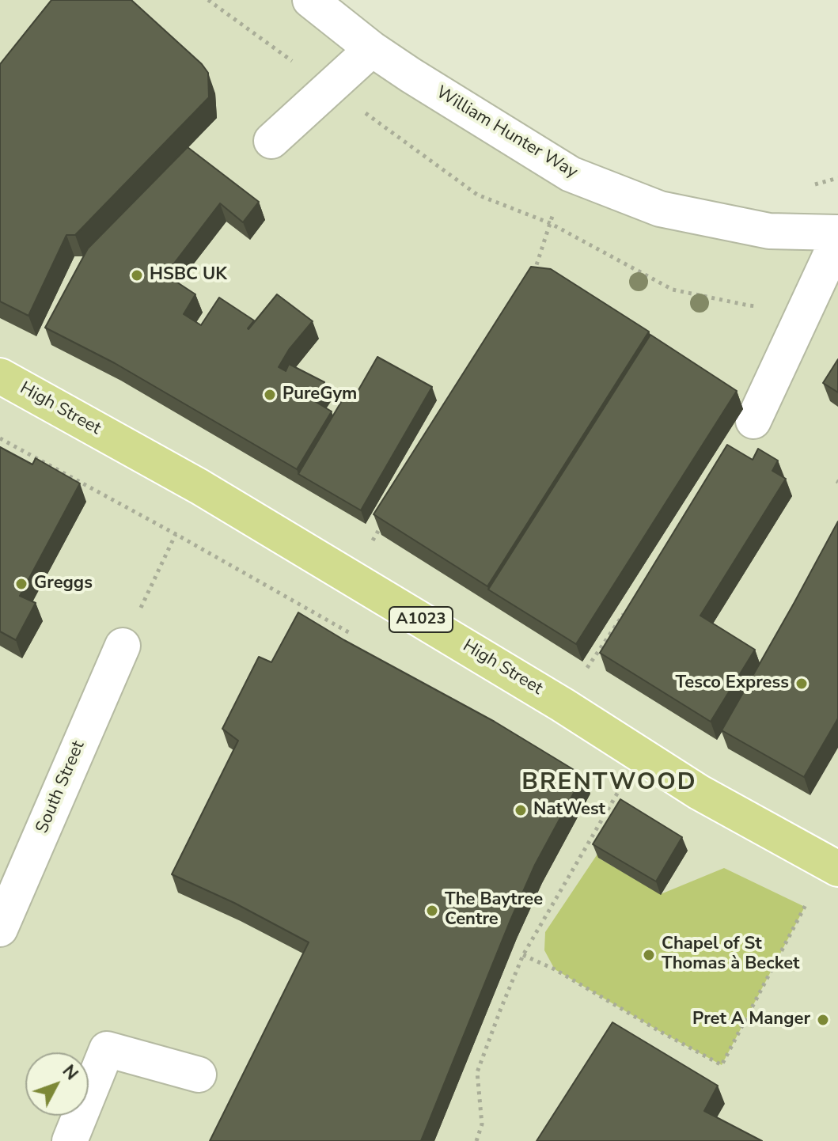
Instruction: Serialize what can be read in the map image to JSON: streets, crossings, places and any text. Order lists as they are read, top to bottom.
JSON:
{
  "streets": {
    "main road": ["High Street", "A1023"],
    "street": ["William Hunter Way", "South Street"]
  },
  "districts": ["BRENTWOOD"],
  "places": [
    "HSBC UK",
    "PureGym",
    "Greggs",
    "Tesco Express",
    "NatWest",
    "The Baytree Centre",
    "Chapel of St Thomas à Becket",
    "Pret A Manger"
  ],
  "north": "top right"
}
